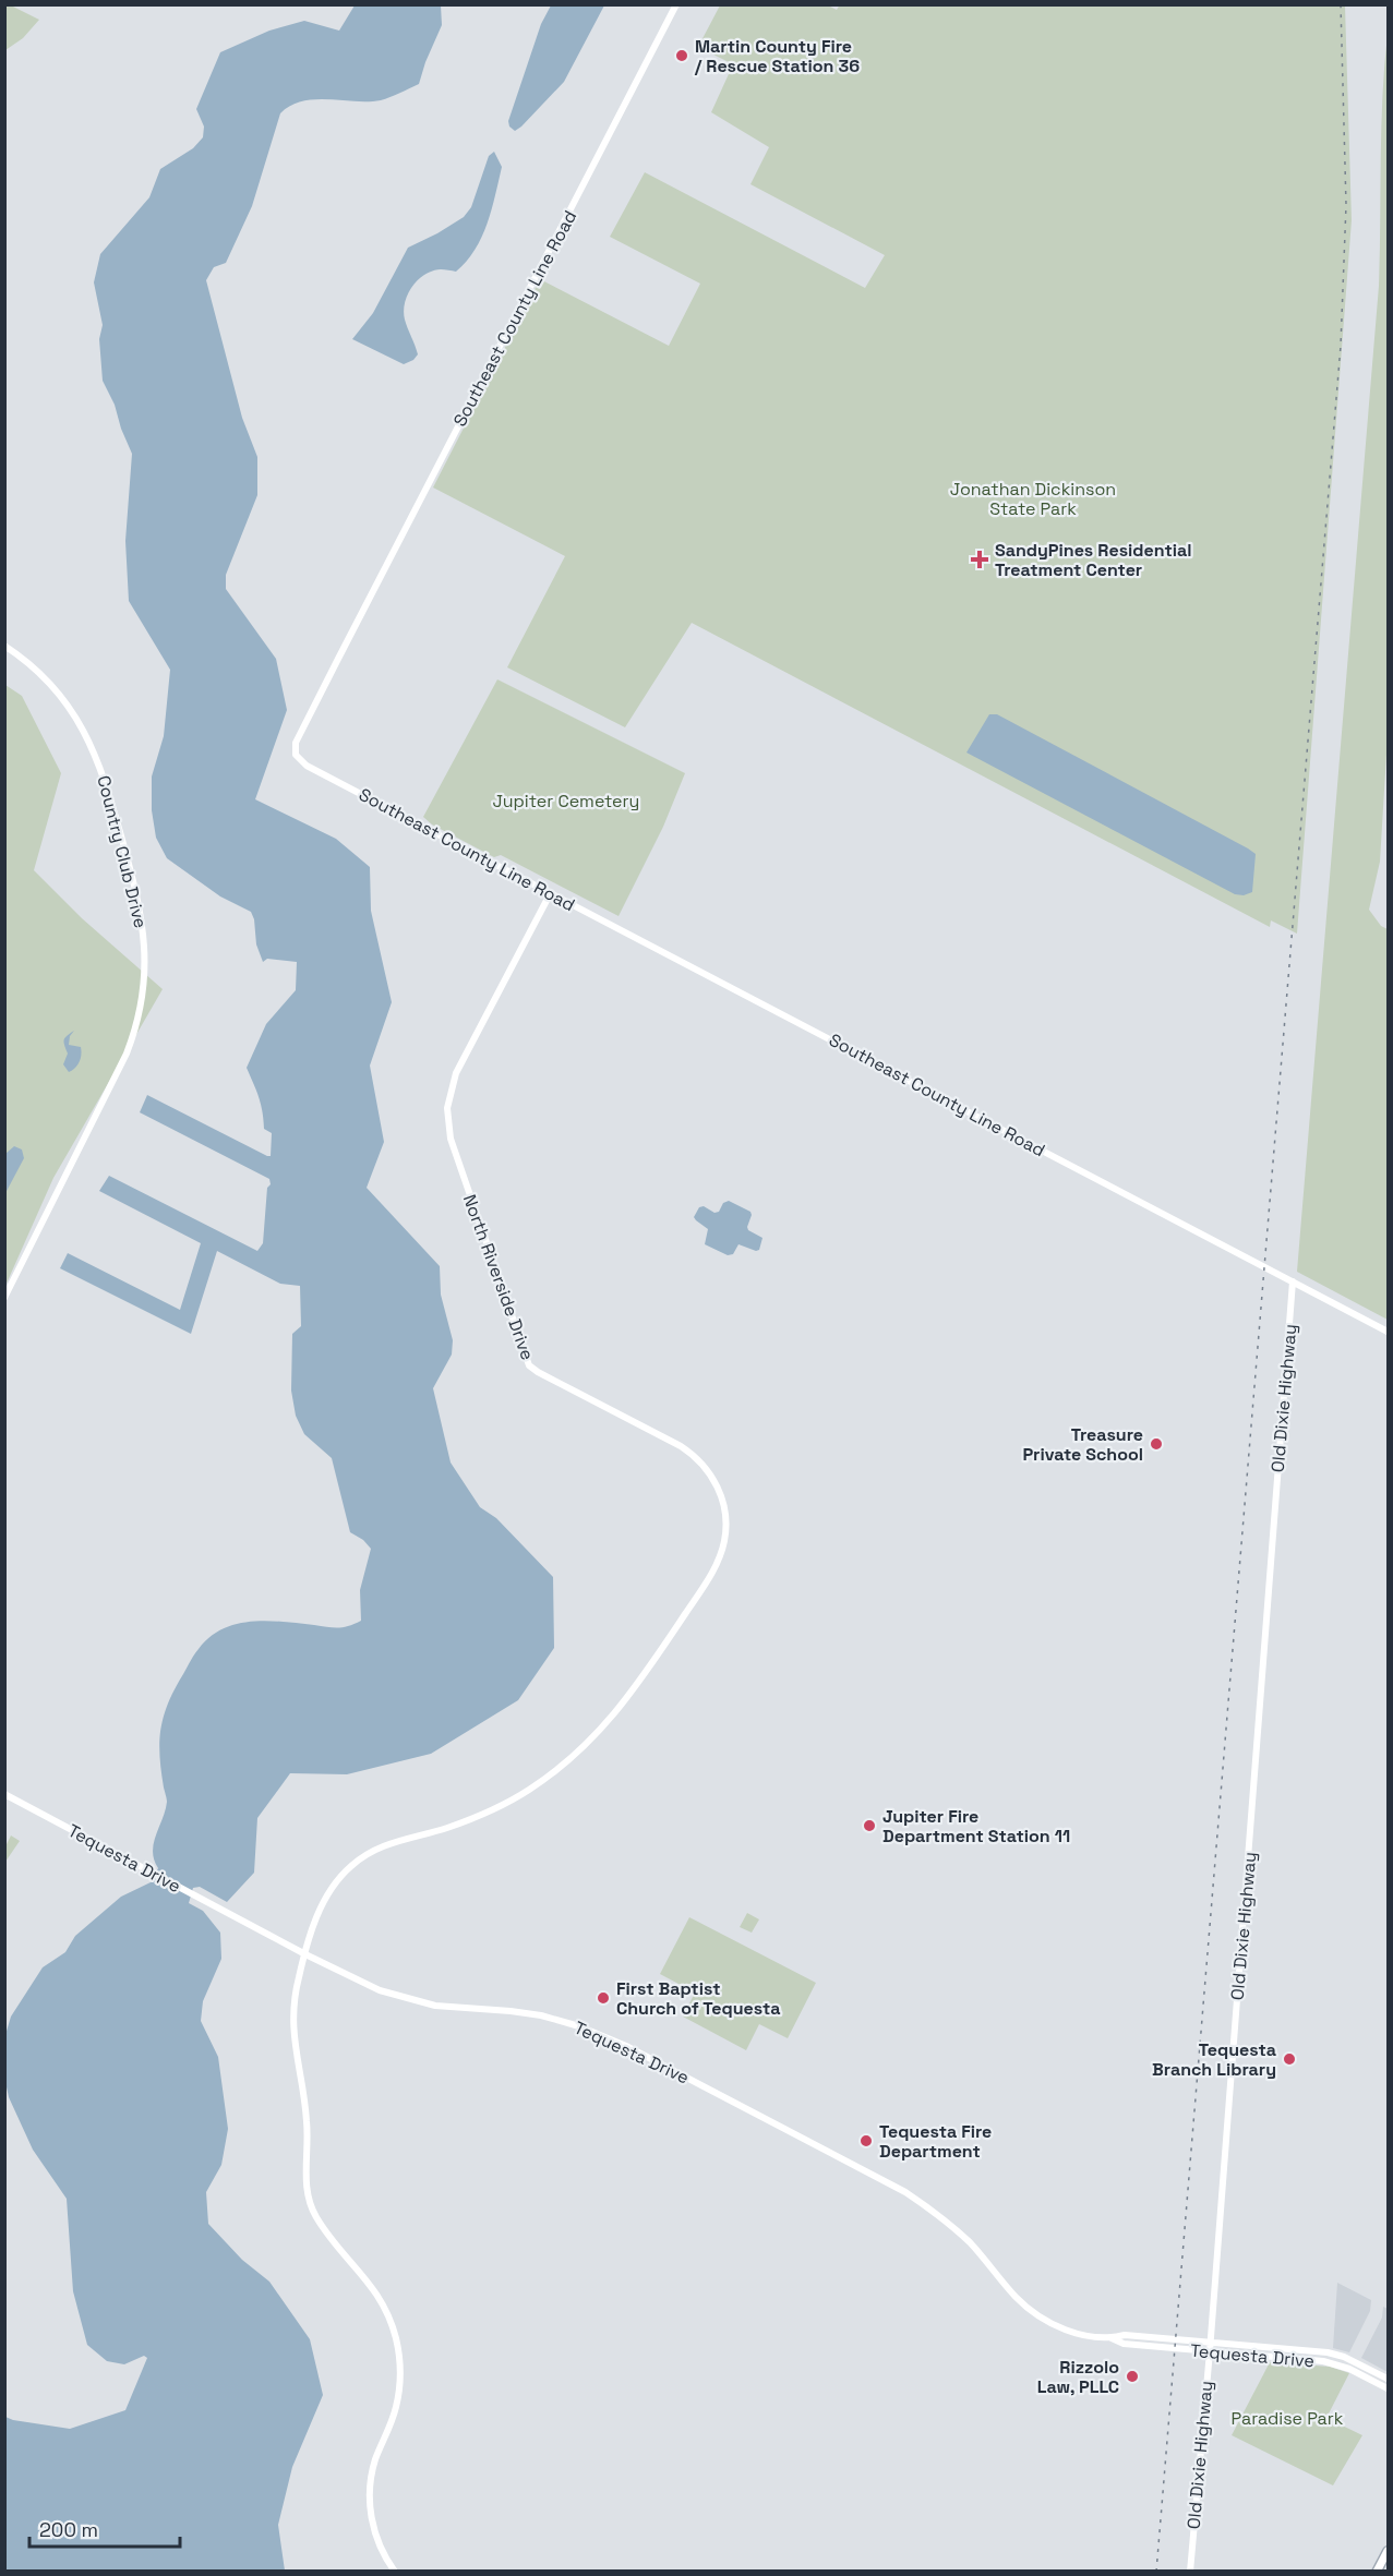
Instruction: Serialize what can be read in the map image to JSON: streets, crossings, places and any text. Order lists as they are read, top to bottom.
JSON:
{
  "streets": {
    "street": [
      "Southeast County Line Road",
      "Country Club Drive",
      "North Riverside Drive",
      "Old Dixie Highway",
      "Tequesta Drive"
    ]
  },
  "crossings": [
    ["Southeast County Line Road", "North Riverside Drive"],
    ["Southeast County Line Road", "Old Dixie Highway"],
    ["North Riverside Drive", "Tequesta Drive"],
    ["Old Dixie Highway", "Tequesta Drive"]
  ],
  "parks": ["Jonathan Dickinson State Park", "Jupiter Cemetery", "Paradise Park"],
  "places": {
    "other": [
      "Martin County Fire / Rescue Station 36",
      "Treasure Private School",
      "Jupiter Fire Department Station 11",
      "First Baptist Church of Tequesta",
      "Tequesta Branch Library",
      "Tequesta Fire Department",
      "Rizzolo Law, PLLC"
    ],
    "health": ["SandyPines Residential Treatment Center"]
  },
  "scale_bar": "200 m"
}
